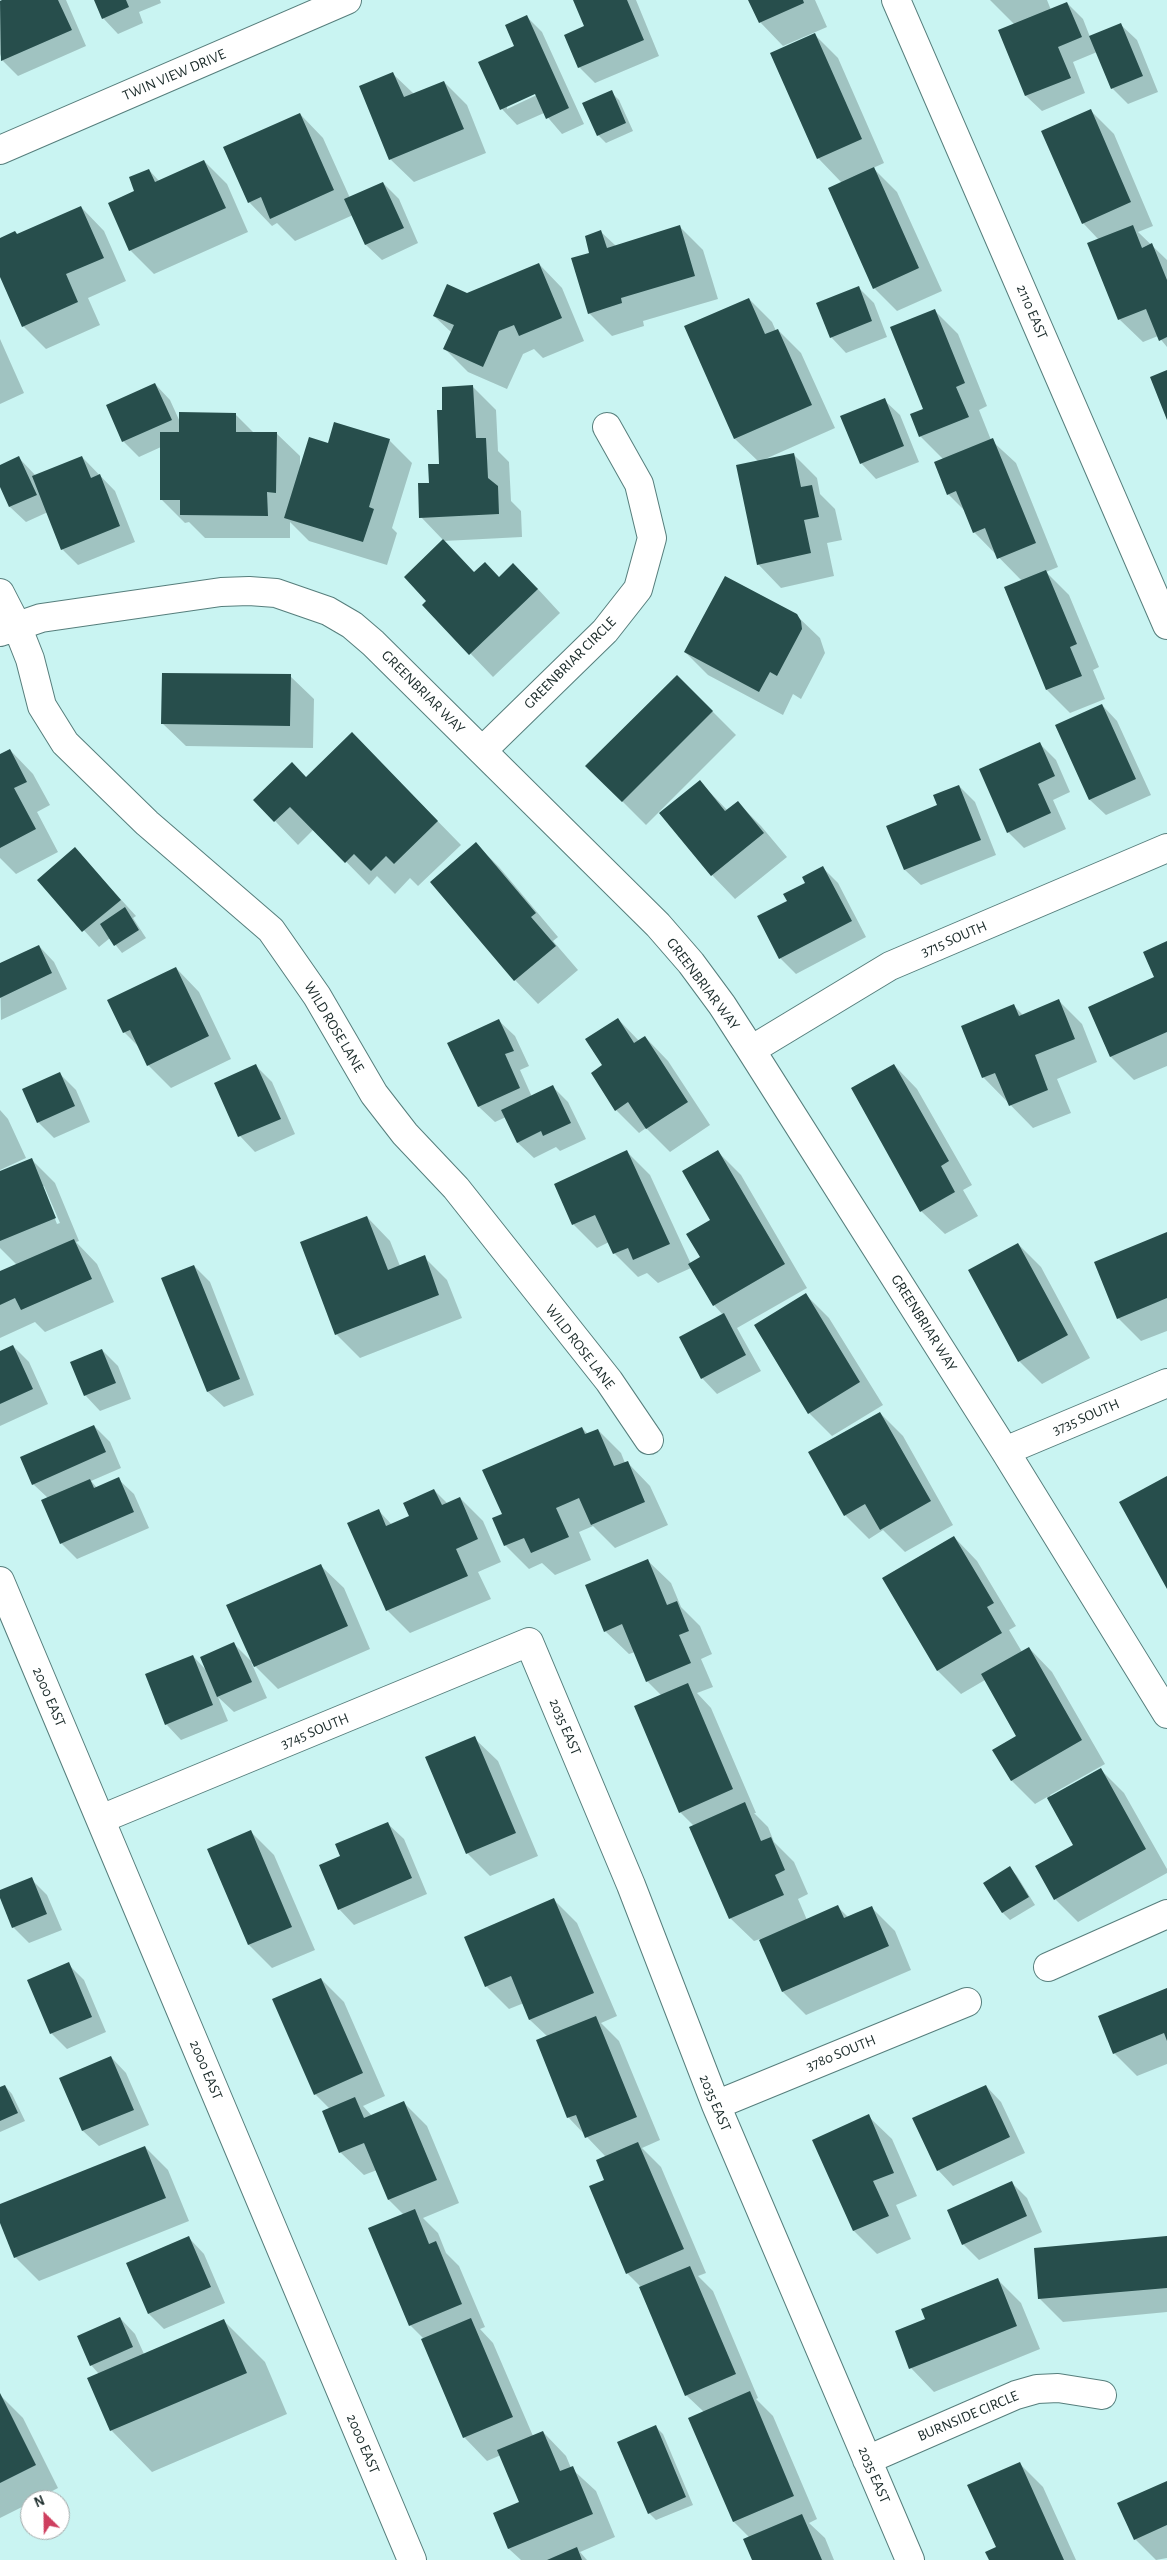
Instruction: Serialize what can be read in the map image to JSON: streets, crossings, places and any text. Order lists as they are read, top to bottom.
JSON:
{
  "streets": {
    "street": [
      "TWIN VIEW DRIVE",
      "2110 EAST",
      "GREENBRIAR CIRCLE",
      "GREENBRIAR WAY",
      "3715 SOUTH",
      "WILD ROSE LANE",
      "3735 SOUTH",
      "2000 EAST",
      "2035 EAST",
      "3745 SOUTH",
      "3780 SOUTH",
      "BURNSIDE CIRCLE"
    ]
  },
  "crossings": [
    ["GREENBRIAR CIRCLE", "GREENBRIAR WAY"],
    ["GREENBRIAR WAY", "3715 SOUTH"],
    ["GREENBRIAR WAY", "WILD ROSE LANE"],
    ["GREENBRIAR WAY", "3735 SOUTH"],
    ["2000 EAST", "3745 SOUTH"],
    ["2035 EAST", "3745 SOUTH"],
    ["2035 EAST", "3780 SOUTH"],
    ["2035 EAST", "BURNSIDE CIRCLE"]
  ],
  "north": "top left"
}
